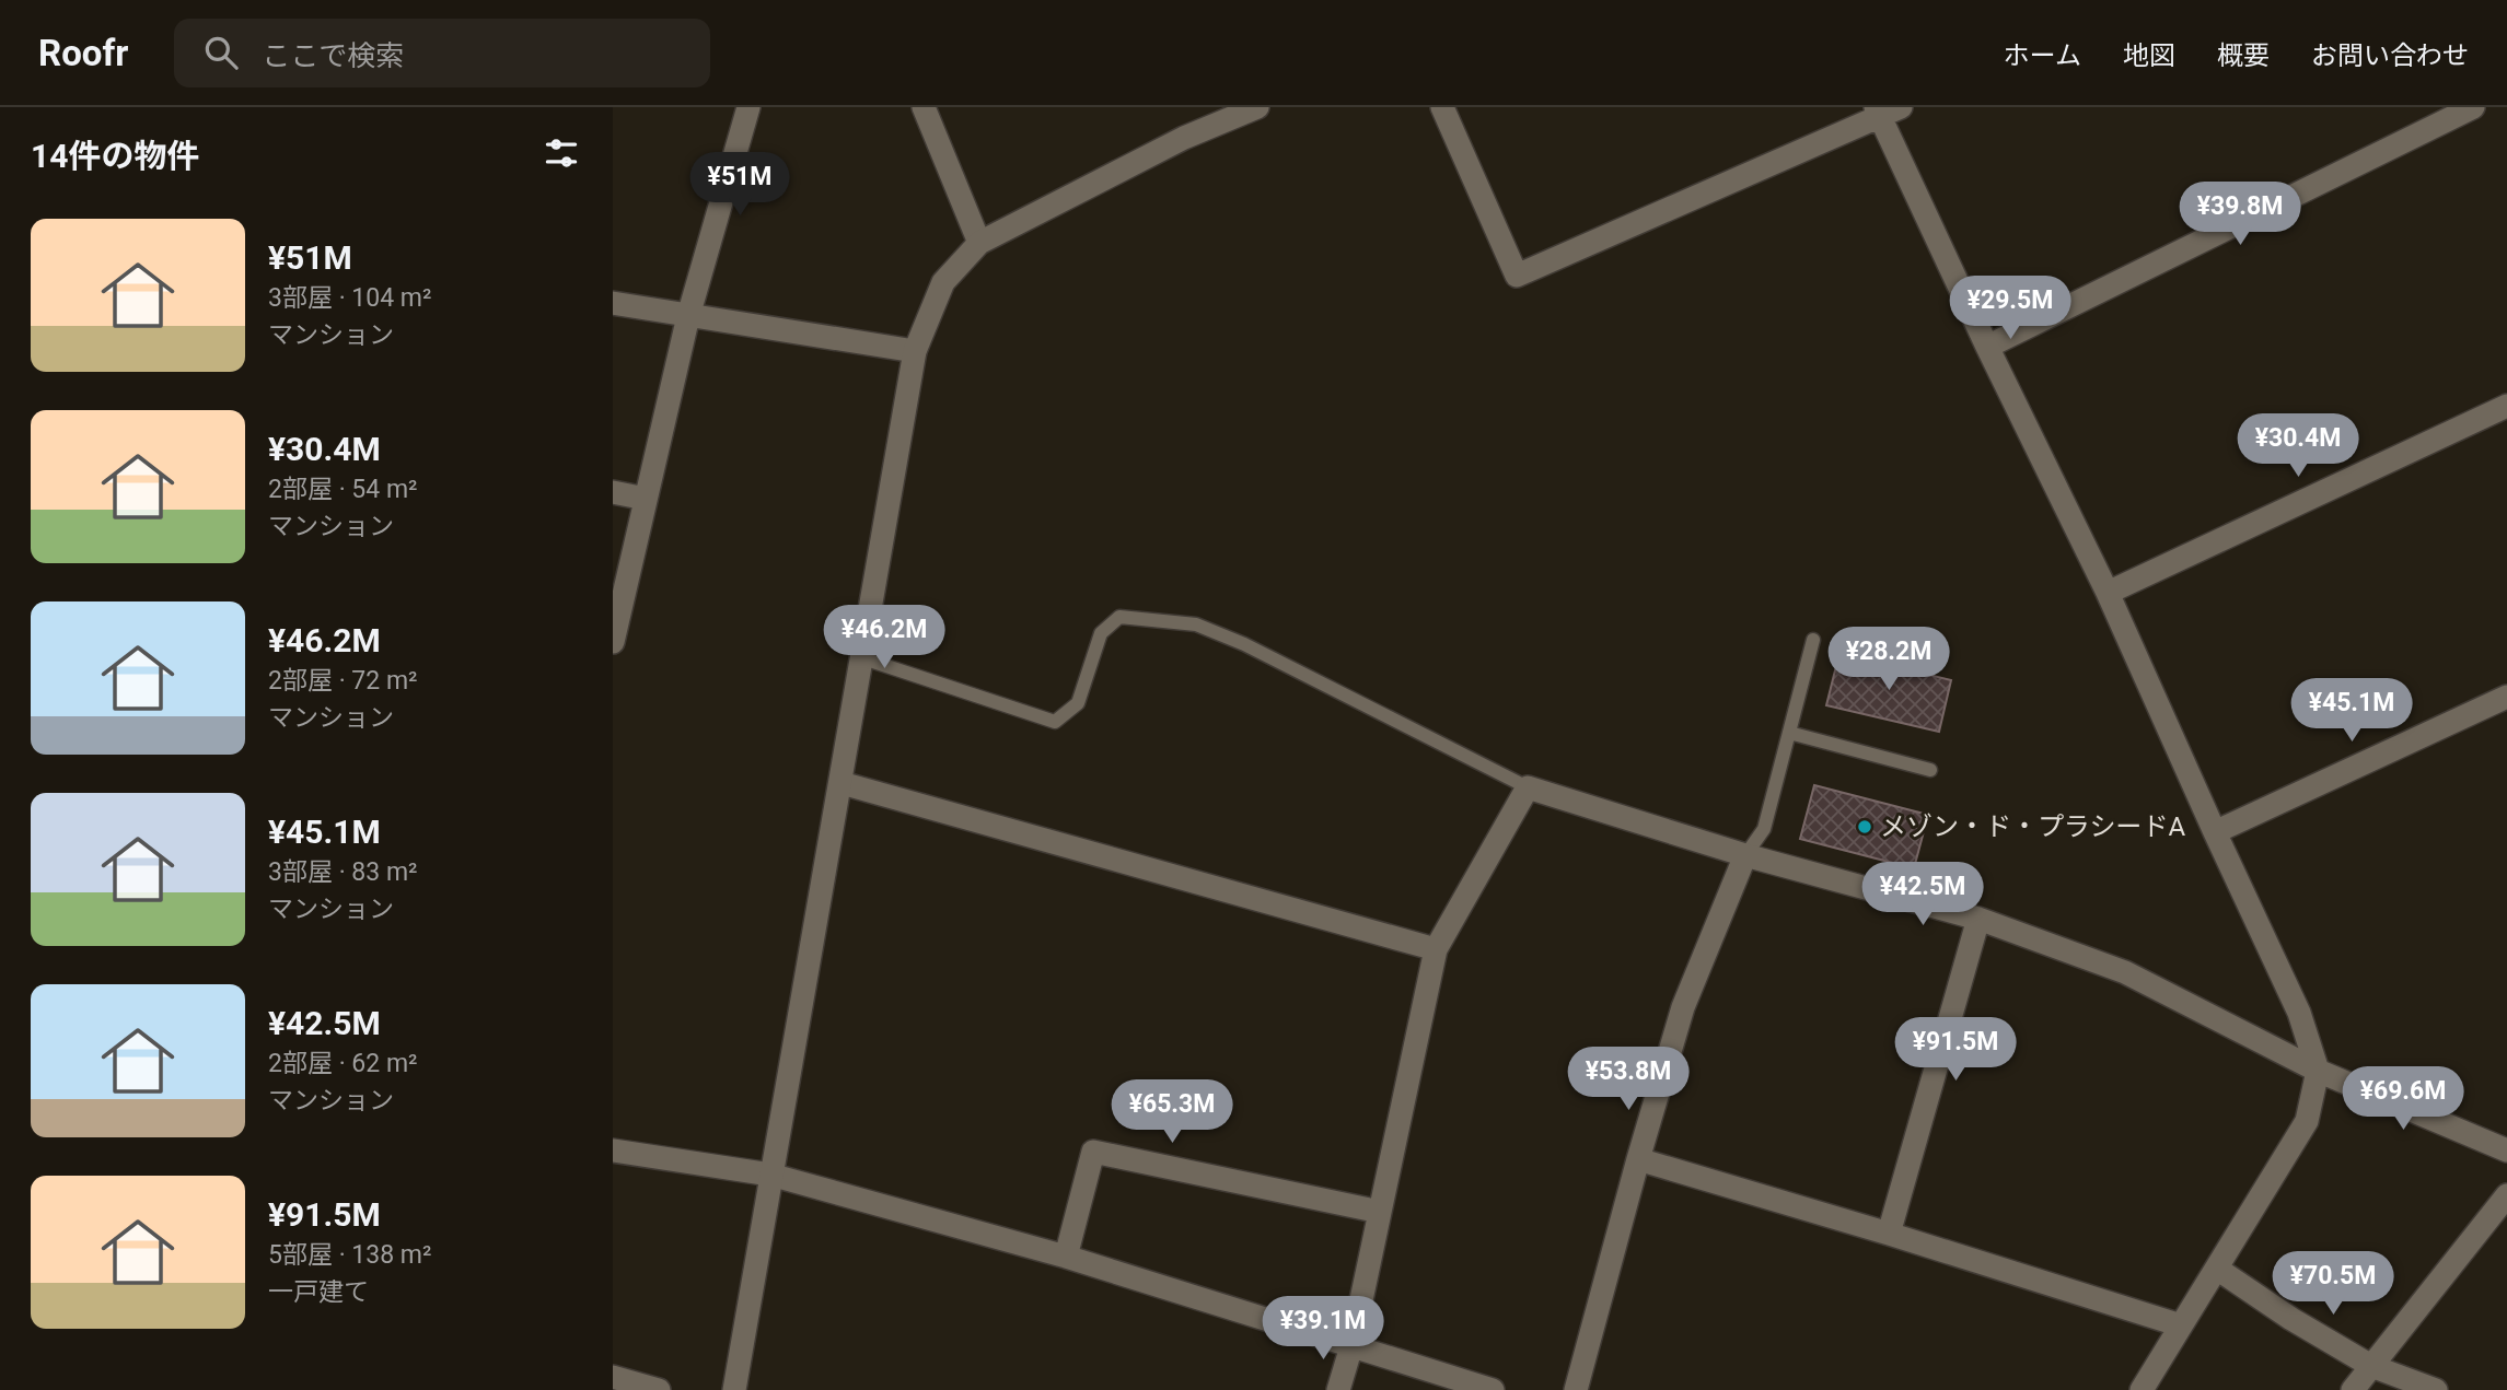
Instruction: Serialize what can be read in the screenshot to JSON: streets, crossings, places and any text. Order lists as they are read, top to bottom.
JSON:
{
  "places": ["メゾン・ド・プラシードA"],
  "page": {
    "header": "Roofr",
    "search": "ここで検索",
    "nav": [
      "ホーム",
      "地図",
      "概要",
      "お問い合わせ"
    ],
    "heading": "14件の物件",
    "price": [
      "¥51M",
      "¥39.8M",
      "¥29.5M",
      "¥30.4M",
      "¥46.2M",
      "¥28.2M",
      "¥45.1M",
      "¥42.5M",
      "¥91.5M",
      "¥53.8M",
      "¥69.6M",
      "¥65.3M",
      "¥70.5M",
      "¥39.1M"
    ],
    "list": [
      {
        "name": "¥51M",
        "note": "3部屋 · 104 m² · マンション"
      },
      {
        "name": "¥30.4M",
        "note": "2部屋 · 54 m² · マンション"
      },
      {
        "name": "¥46.2M",
        "note": "2部屋 · 72 m² · マンション"
      },
      {
        "name": "¥45.1M",
        "note": "3部屋 · 83 m² · マンション"
      },
      {
        "name": "¥42.5M",
        "note": "2部屋 · 62 m² · マンション"
      },
      {
        "name": "¥91.5M",
        "note": "5部屋 · 138 m² · 一戸建て"
      }
    ]
  }
}
